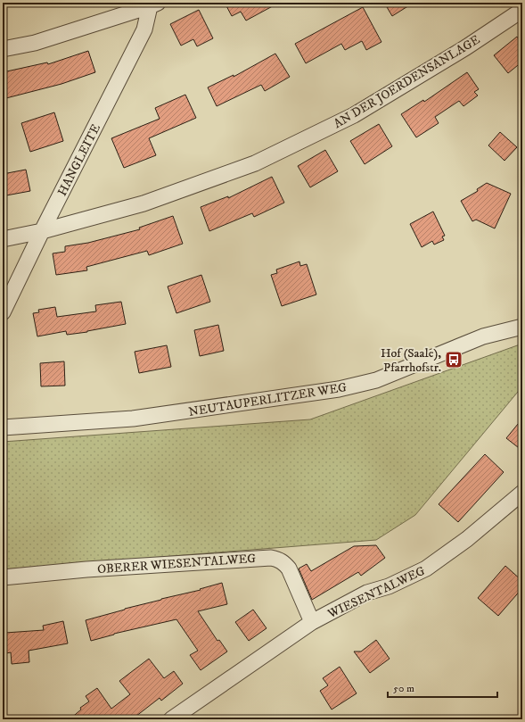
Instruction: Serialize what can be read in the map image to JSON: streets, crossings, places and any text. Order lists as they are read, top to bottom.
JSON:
{
  "streets": {
    "street": [
      "AN DER JOERDENSANLAGE",
      "HANGLEITE",
      "NEUTAUPERLITZER WEG",
      "OBERER WIESENTALWEG",
      "WIESENTALWEG"
    ]
  },
  "crossings": [
    ["AN DER JOERDENSANLAGE", "HANGLEITE"],
    ["OBERER WIESENTALWEG", "WIESENTALWEG"]
  ],
  "places": {
    "bus stop": ["Hof (Saale), Pfarrhofstr."]
  },
  "scale_bar": "50 m"
}
